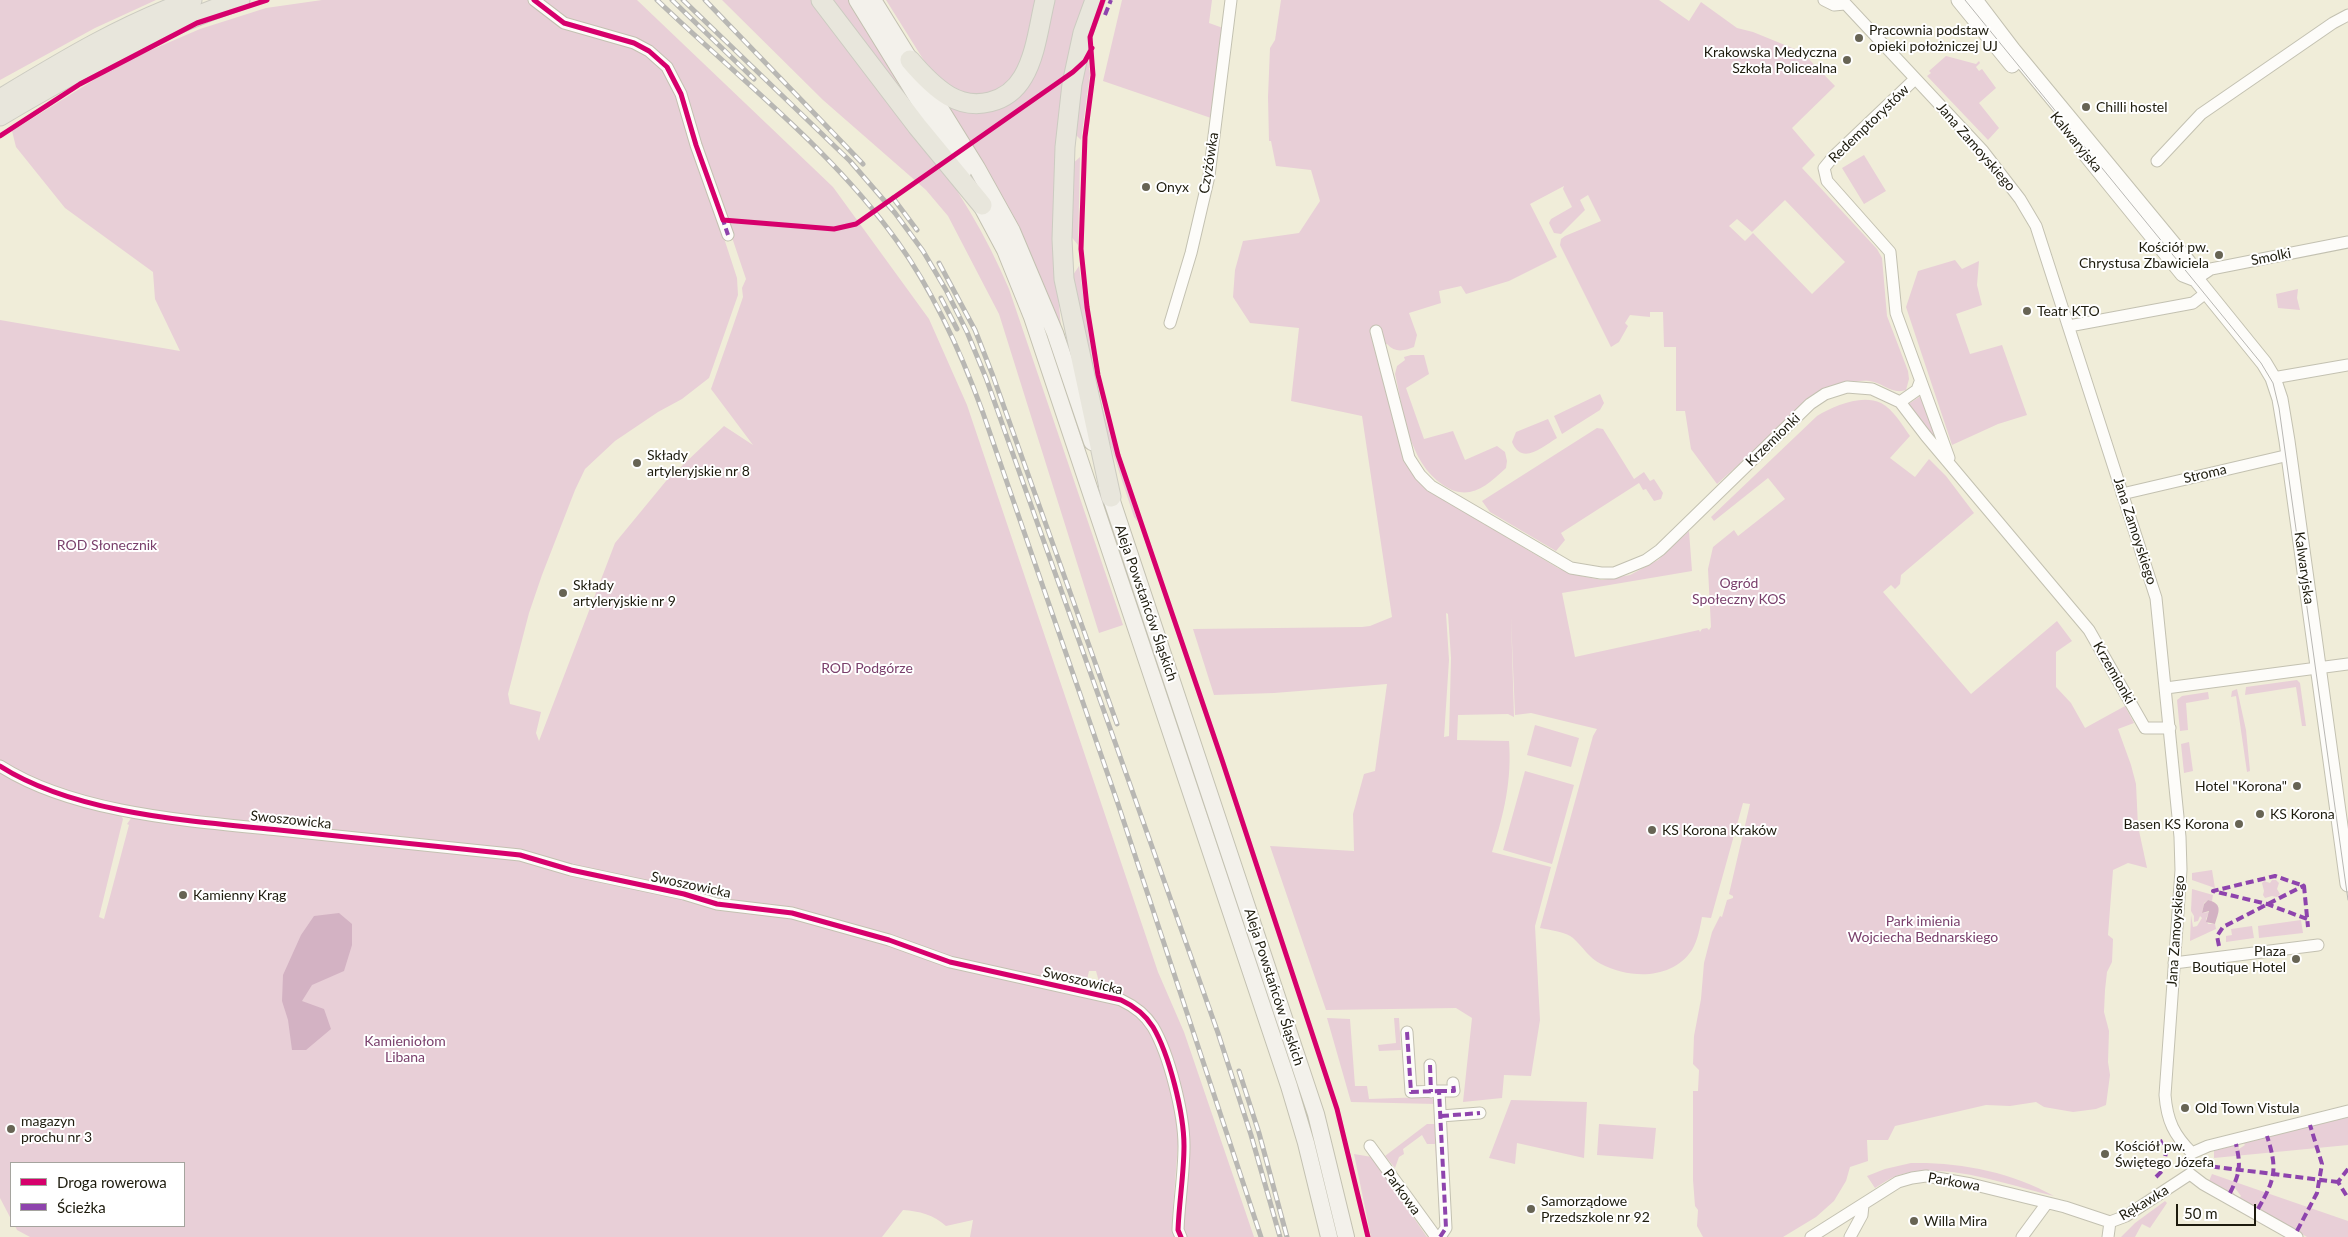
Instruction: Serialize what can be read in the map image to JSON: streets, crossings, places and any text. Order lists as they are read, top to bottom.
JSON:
{
  "streets": {
    "main road": ["Aleja Powstańców Śląskich"],
    "street": [
      "Redemptorystów",
      "Kalwaryjska",
      "Jana Zamoyskiego",
      "Czyżówka",
      "Smolki",
      "Krzemionki",
      "Stroma",
      "Swoszowicka",
      "Parkowa",
      "Rękawka"
    ]
  },
  "crossings": [
    ["Redemptorystów", "Jana Zamoyskiego"],
    ["Redemptorystów", "Krzemionki"],
    ["Kalwaryjska", "Smolki"],
    ["Kalwaryjska", "Stroma"],
    ["Jana Zamoyskiego", "Krzemionki"],
    ["Jana Zamoyskiego", "Stroma"],
    ["Parkowa", "Rękawka"]
  ],
  "parks": [
    "ROD Słonecznik",
    "Ogród Społeczny KOS",
    "ROD Podgórze",
    "Park imienia Wojciecha Bednarskiego",
    "Kamieniołom Libana"
  ],
  "places": [
    "Pracownia podstaw opieki położniczej UJ",
    "Krakowska Medyczna Szkoła Policealna",
    "Chilli hostel",
    "Onyx",
    "Kościół pw. Chrystusa Zbawiciela",
    "Teatr KTO",
    "Składy artyleryjskie nr 8",
    "Składy artyleryjskie nr 9",
    "Hotel \"Korona\"",
    "KS Korona",
    "Basen KS Korona",
    "KS Korona Kraków",
    "Kamienny Krąg",
    "Plaza Boutique Hotel",
    "Old Town Vistula",
    "magazyn prochu nr 3",
    "Kościół pw. Świętego Józefa",
    "Samorządowe Przedszkole nr 92",
    "Willa Mira"
  ],
  "legend": ["Droga rowerowa", "Ścieżka"],
  "scale_bar": "50 m"
}
